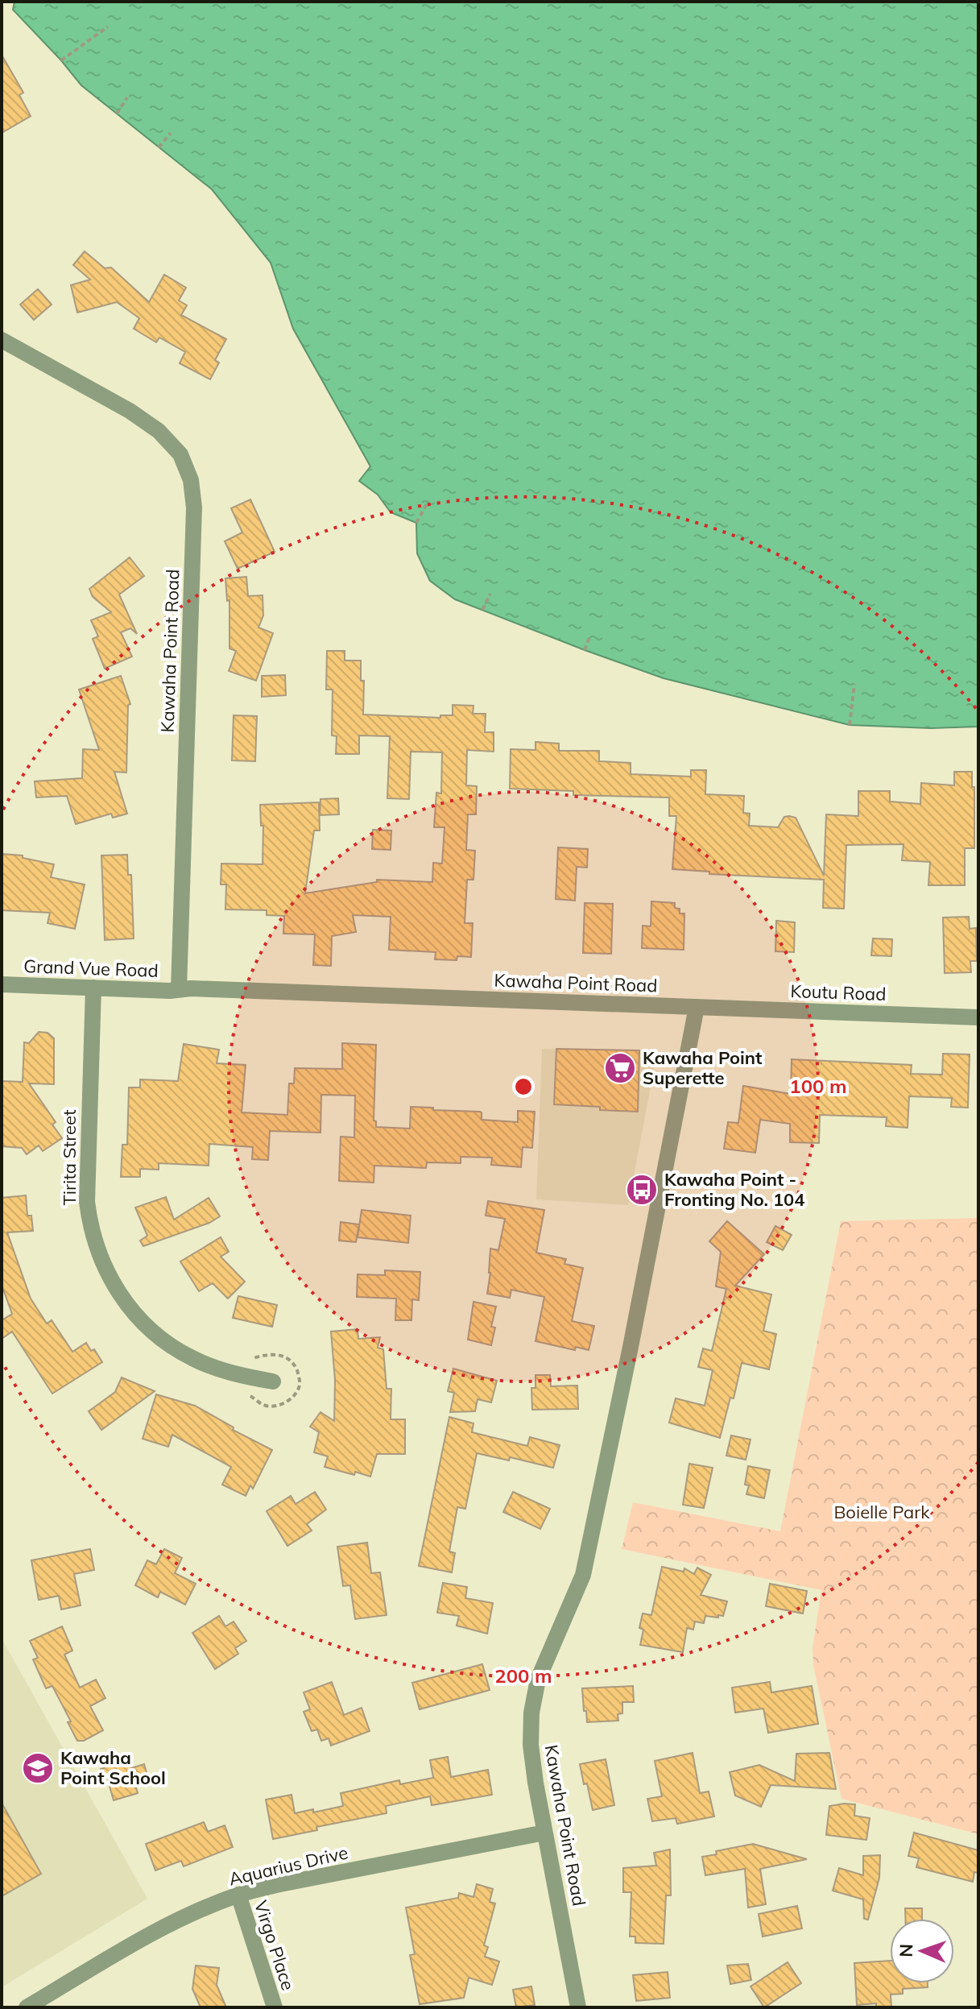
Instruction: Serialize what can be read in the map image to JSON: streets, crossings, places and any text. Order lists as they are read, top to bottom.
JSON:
{
  "streets": {
    "street": [
      "Kawaha Point Road",
      "Grand Vue Road",
      "Koutu Road",
      "Tirita Street",
      "Aquarius Drive",
      "Virgo Place"
    ]
  },
  "crossings": [
    ["Kawaha Point Road", "Grand Vue Road"],
    ["Kawaha Point Road", "Koutu Road"],
    ["Kawaha Point Road", "Aquarius Drive"],
    ["Grand Vue Road", "Tirita Street"],
    ["Aquarius Drive", "Virgo Place"]
  ],
  "parks": ["Boielle Park"],
  "places": {
    "supermarket": ["Kawaha Point Superette"],
    "bus stop": ["Kawaha Point - Fronting No. 104"],
    "school or university": ["Kawaha Point School"]
  },
  "north": "left",
  "rings": ["100 m", "200 m"]
}
